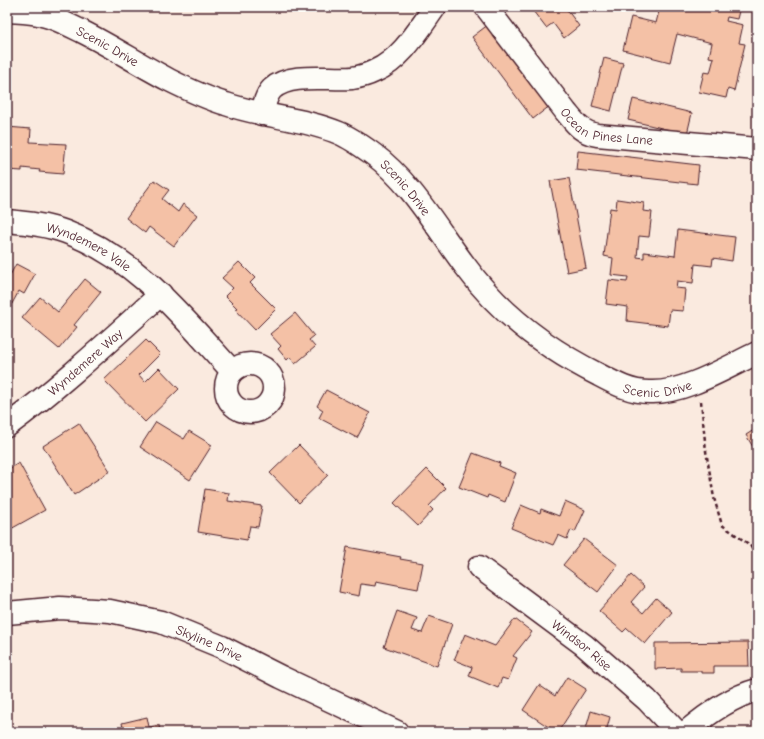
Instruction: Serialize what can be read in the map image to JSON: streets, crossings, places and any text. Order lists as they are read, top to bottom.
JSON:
{
  "streets": {
    "street": [
      "Scenic Drive",
      "Ocean Pines Lane",
      "Wyndemere Vale",
      "Wyndemere Way",
      "Skyline Drive",
      "Windsor Rise"
    ]
  },
  "crossings": [
    ["Wyndemere Vale", "Wyndemere Way"]
  ]
}
